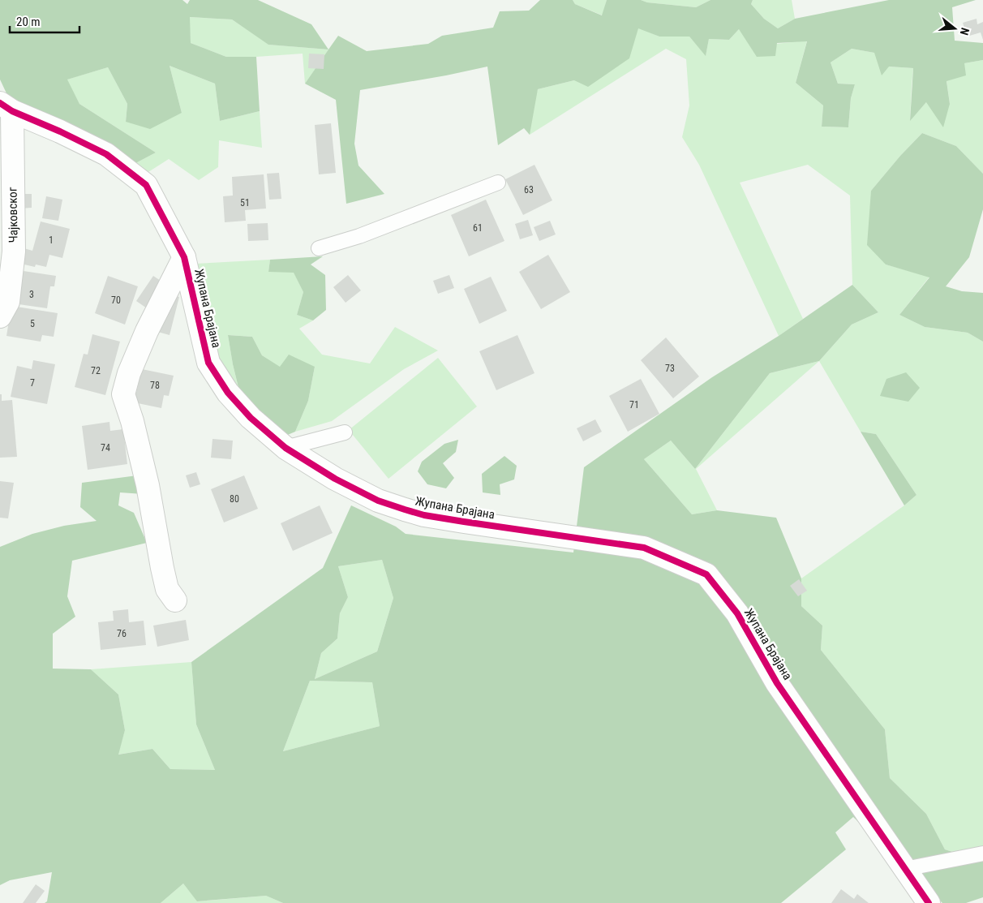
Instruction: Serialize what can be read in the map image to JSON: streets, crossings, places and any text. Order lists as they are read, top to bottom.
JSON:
{
  "streets": {
    "street": ["Чајковског", "Жупана Брајана"]
  },
  "crossings": [
    ["Чајковског", "Жупана Брајана"]
  ],
  "house_numbers": [
    "63",
    "51",
    "61",
    "1",
    "3",
    "70",
    "5",
    "73",
    "72",
    "7",
    "78",
    "71",
    "74",
    "80",
    "76"
  ],
  "scale_bar": "20 m",
  "north": "right"
}
